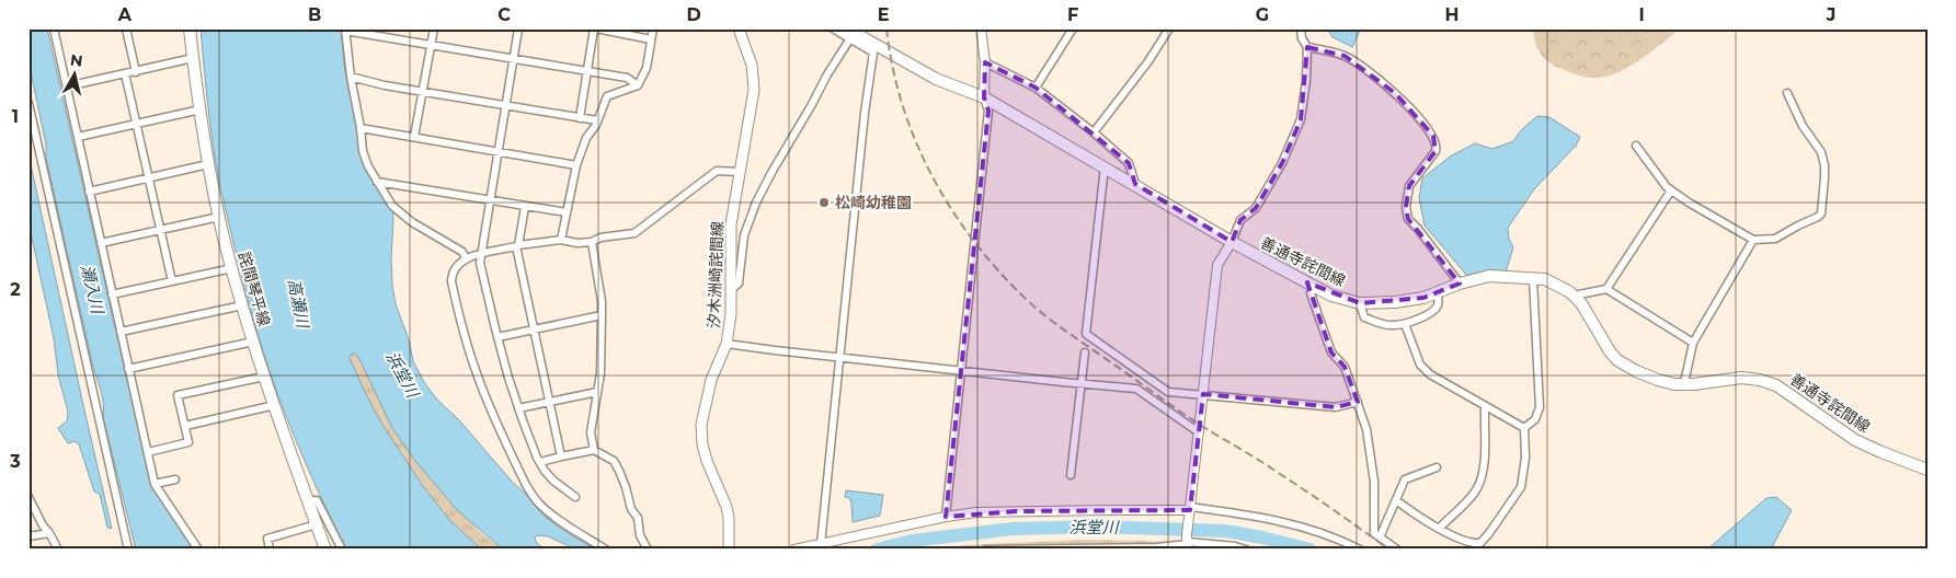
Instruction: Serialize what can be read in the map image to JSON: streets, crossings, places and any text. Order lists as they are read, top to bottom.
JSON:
{
  "streets": {
    "main road": ["善通寺詫間線", "汐木洲崎詫間線", "詫間琴平線"]
  },
  "water": ["瀬入川", "高瀬川", "浜堂川"],
  "places": ["松崎幼稚園"],
  "north": "top",
  "grid": {
    "columns": [
      "A",
      "B",
      "C",
      "D",
      "E",
      "F",
      "G",
      "H",
      "I",
      "J"
    ],
    "rows": ["1", "2", "3"]
  }
}
